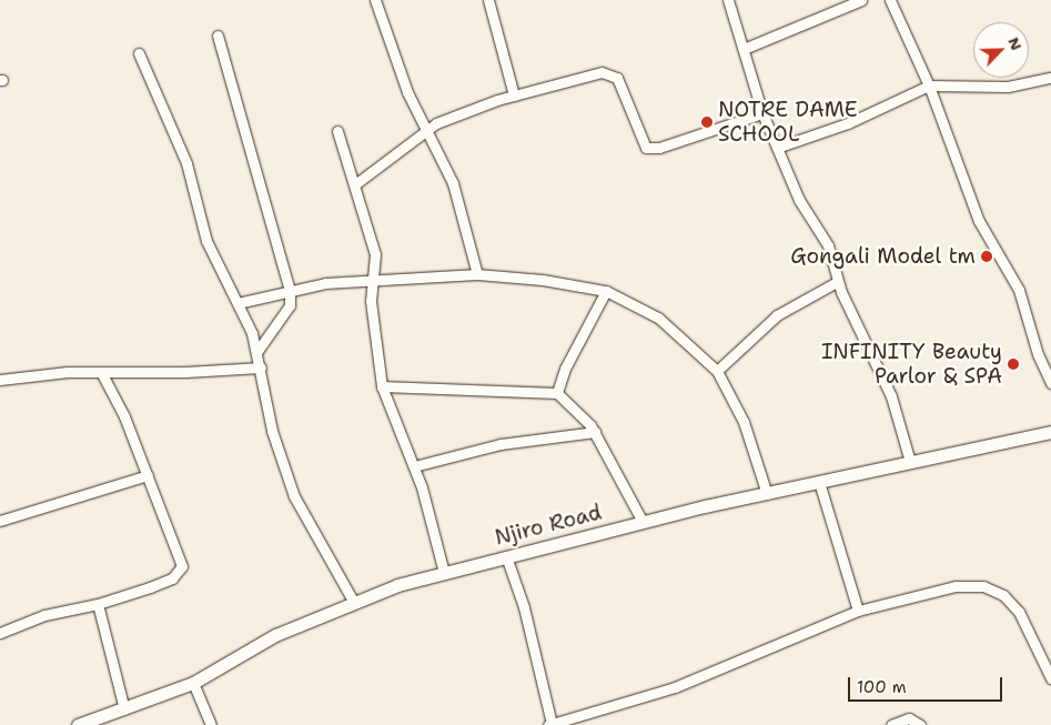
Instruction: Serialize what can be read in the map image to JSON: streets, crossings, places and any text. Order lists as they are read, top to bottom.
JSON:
{
  "streets": {
    "street": ["Njiro Road"]
  },
  "places": ["NOTRE DAME SCHOOL", "Gongali Model tm", "INFINITY Beauty Parlor & SPA"],
  "scale_bar": "100 m",
  "north": "top right"
}
